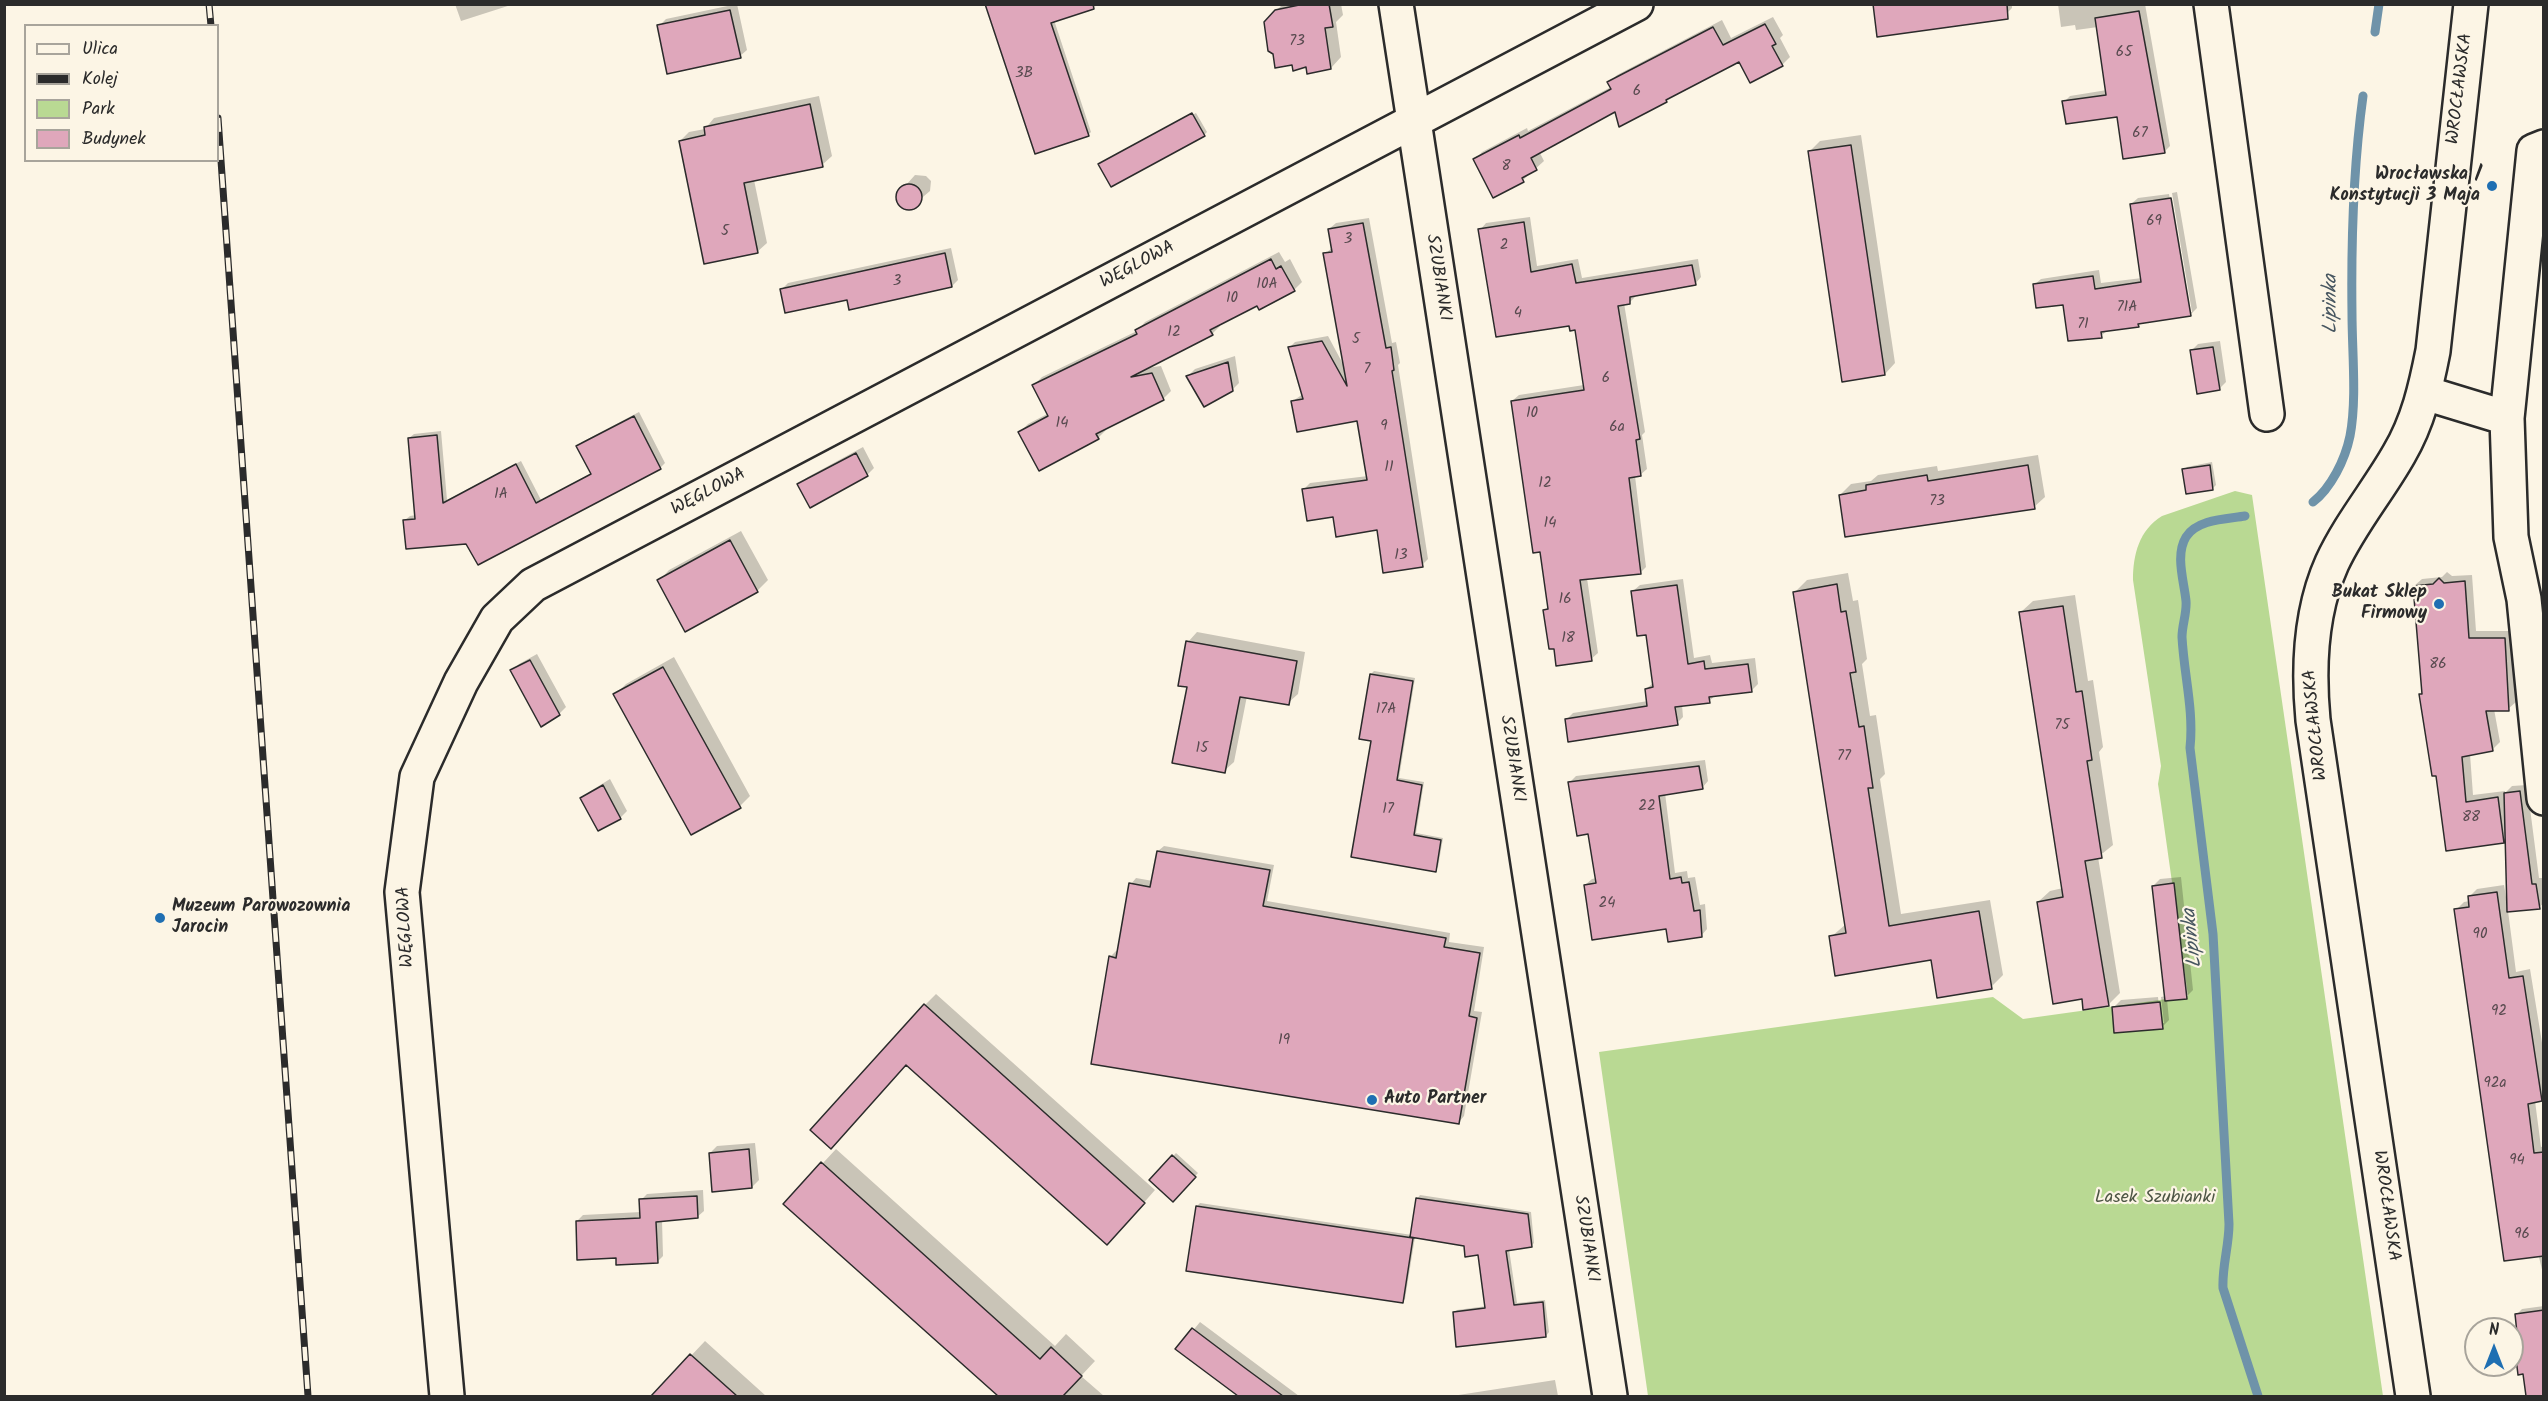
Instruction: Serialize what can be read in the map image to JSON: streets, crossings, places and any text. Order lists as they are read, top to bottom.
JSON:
{
  "streets": {
    "street": ["WROCŁAWSKA", "WĘGLOWA", "SZUBIANKI"]
  },
  "crossings": [
    ["WĘGLOWA", "SZUBIANKI"]
  ],
  "water": ["Lipinka"],
  "parks": ["Lasek Szubianki"],
  "places": [
    "Wrocławska / Konstytucji 3 Maja",
    "Bukat Sklep Firmowy",
    "Muzeum Parowozownia Jarocin",
    "Auto Partner"
  ],
  "house_numbers": [
    "73",
    "65",
    "3B",
    "6",
    "67",
    "8",
    "69",
    "5",
    "3",
    "2",
    "3",
    "10A",
    "10",
    "71A",
    "4",
    "71",
    "12",
    "5",
    "7",
    "6",
    "10",
    "14",
    "9",
    "6a",
    "11",
    "12",
    "1A",
    "73",
    "14",
    "13",
    "16",
    "18",
    "86",
    "17A",
    "75",
    "15",
    "77",
    "22",
    "17",
    "88",
    "24",
    "90",
    "92",
    "19",
    "92a",
    "94",
    "96"
  ],
  "legend": [
    "Ulica",
    "Kolej",
    "Park",
    "Budynek"
  ],
  "north": "top"
}
